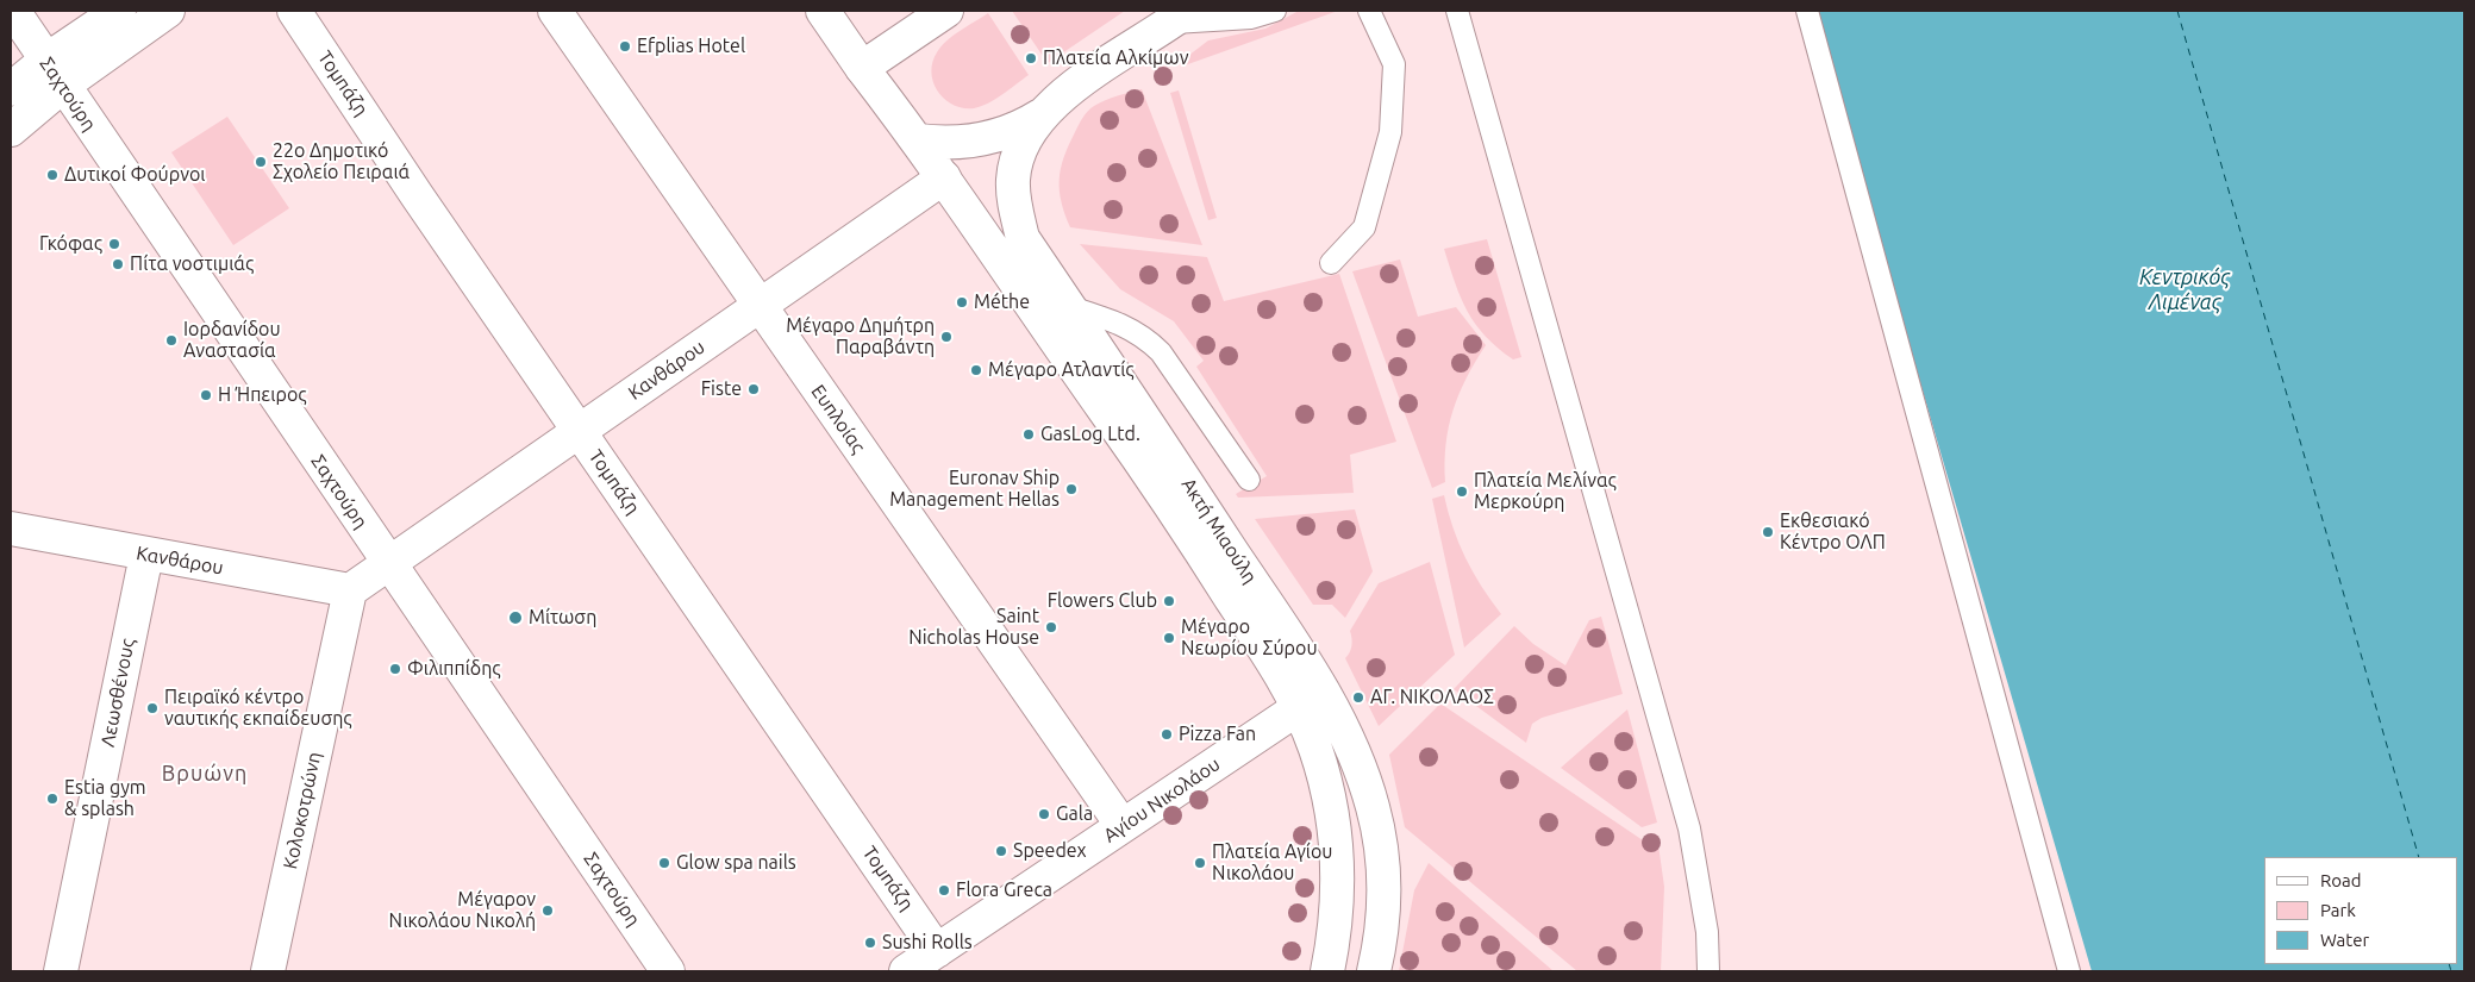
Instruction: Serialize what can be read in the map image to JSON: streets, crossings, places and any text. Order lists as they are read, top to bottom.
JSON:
{
  "streets": {
    "street": [
      "Τομπάζη",
      "Σαχτούρη",
      "Κανθάρου",
      "Ευπλοίας",
      "Ακτή Μιαούλη",
      "Λεωσθένους",
      "Αγίου Νικολάου",
      "Κολοκοτρώνη"
    ]
  },
  "crossings": [
    ["Τομπάζη", "Κανθάρου"],
    ["Τομπάζη", "Αγίου Νικολάου"],
    ["Σαχτούρη", "Κανθάρου"],
    ["Κανθάρου", "Ευπλοίας"],
    ["Κανθάρου", "Ακτή Μιαούλη"],
    ["Κανθάρου", "Λεωσθένους"],
    ["Κανθάρου", "Κολοκοτρώνη"],
    ["Ευπλοίας", "Αγίου Νικολάου"],
    ["Ακτή Μιαούλη", "Αγίου Νικολάου"]
  ],
  "districts": ["Βρυώνη"],
  "water": ["Κεντρικός Λιμένας"],
  "places": [
    "Efplias Hotel",
    "Πλατεία Αλκίμων",
    "22ο Δημοτικό Σχολείο Πειραιά",
    "Δυτικοί Φούρνοι",
    "Γκόφας",
    "Πίτα νοστιμιάς",
    "Méthe",
    "Μέγαρο Δημήτρη Παραβάντη",
    "Ιορδανίδου Αναστασία",
    "Μέγαρο Ατλαντίς",
    "Fiste",
    "Η Ήπειρος",
    "GasLog Ltd.",
    "Euronav Ship Management Hellas",
    "Πλατεία Μελίνας Μερκούρη",
    "Εκθεσιακό Κέντρο ΟΛΠ",
    "Flowers Club",
    "Μίτωση",
    "Saint Nicholas House",
    "Μέγαρο Νεωρίου Σύρου",
    "Φιλιππίδης",
    "ΑΓ. ΝΙΚΟΛΑΟΣ",
    "Πειραϊκό κέντρο ναυτικής εκπαίδευσης",
    "Pizza Fan",
    "Estia gym & splash",
    "Gala",
    "Speedex",
    "Glow spa nails",
    "Πλατεία Αγίου Νικολάου",
    "Flora Greca",
    "Μέγαρον Νικολάου Νικολή",
    "Sushi Rolls"
  ],
  "legend": ["Road", "Park", "Water"]
}
